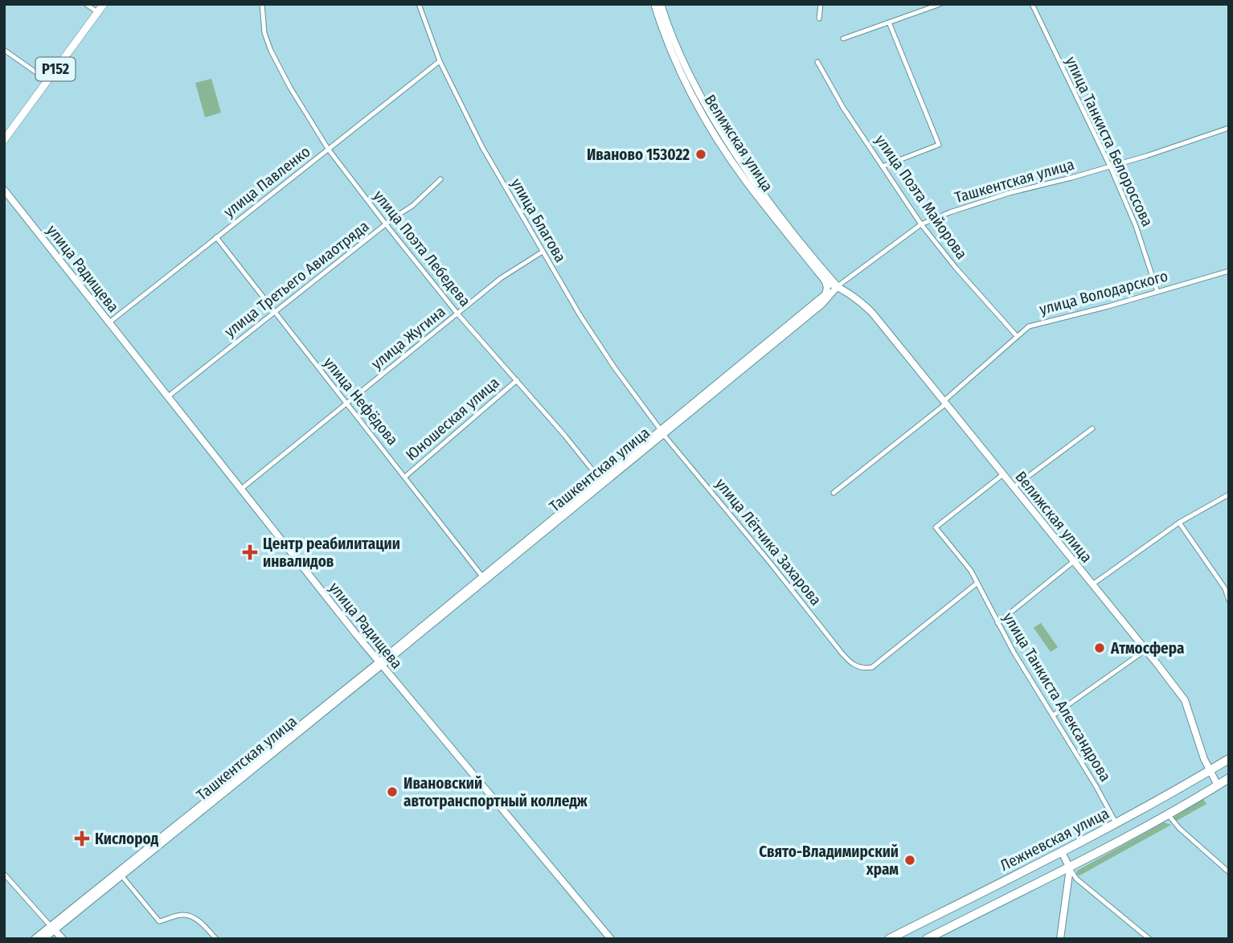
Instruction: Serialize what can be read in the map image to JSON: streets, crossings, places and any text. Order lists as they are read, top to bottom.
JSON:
{
  "streets": {
    "highway": ["Лежневская улица"],
    "main road": [
      "Р152",
      "Велижская улица",
      "Ташкентская улица",
      "улица Радищева"
    ],
    "street": [
      "улица Танкиста Белороссова",
      "улица Павленко",
      "улица Поэта Майорова",
      "улица Благова",
      "улица Поэта Лебедева",
      "улица Третьего Авиаотряда",
      "улица Володарского",
      "улица Жугина",
      "улица Нефёдова",
      "Юношеская улица",
      "улица Лётчика Захарова",
      "улица Танкиста Александрова"
    ]
  },
  "crossings": [
    ["улица Танкиста Белороссова", "Ташкентская улица"],
    ["улица Танкиста Белороссова", "улица Володарского"],
    ["Велижская улица", "Ташкентская улица"],
    ["Велижская улица", "улица Володарского"],
    ["Велижская улица", "улица Танкиста Александрова"],
    ["Велижская улица", "Лежневская улица"],
    ["Ташкентская улица", "улица Поэта Майорова"],
    ["Ташкентская улица", "улица Благова"],
    ["Ташкентская улица", "улица Поэта Лебедева"],
    ["Ташкентская улица", "улица Радищева"],
    ["Ташкентская улица", "улица Нефёдова"],
    ["Ташкентская улица", "улица Лётчика Захарова"],
    ["улица Павленко", "улица Благова"],
    ["улица Павленко", "улица Поэта Лебедева"],
    ["улица Павленко", "улица Радищева"],
    ["улица Павленко", "улица Нефёдова"],
    ["улица Поэта Майорова", "улица Володарского"],
    ["улица Благова", "улица Жугина"],
    ["улица Благова", "улица Лётчика Захарова"],
    ["улица Поэта Лебедева", "улица Третьего Авиаотряда"],
    ["улица Поэта Лебедева", "улица Жугина"],
    ["улица Поэта Лебедева", "Юношеская улица"],
    ["улица Радищева", "улица Третьего Авиаотряда"],
    ["улица Радищева", "улица Жугина"],
    ["улица Третьего Авиаотряда", "улица Нефёдова"],
    ["улица Жугина", "улица Нефёдова"],
    ["улица Нефёдова", "Юношеская улица"],
    ["улица Лётчика Захарова", "улица Танкиста Александрова"],
    ["улица Танкиста Александрова", "Лежневская улица"]
  ],
  "places": {
    "other": [
      "Иваново 153022",
      "Атмосфера",
      "Ивановский автотранспортный колледж",
      "Свято-Владимирский храм"
    ],
    "health": ["Центр реабилитации инвалидов", "Кислород"]
  }
}
